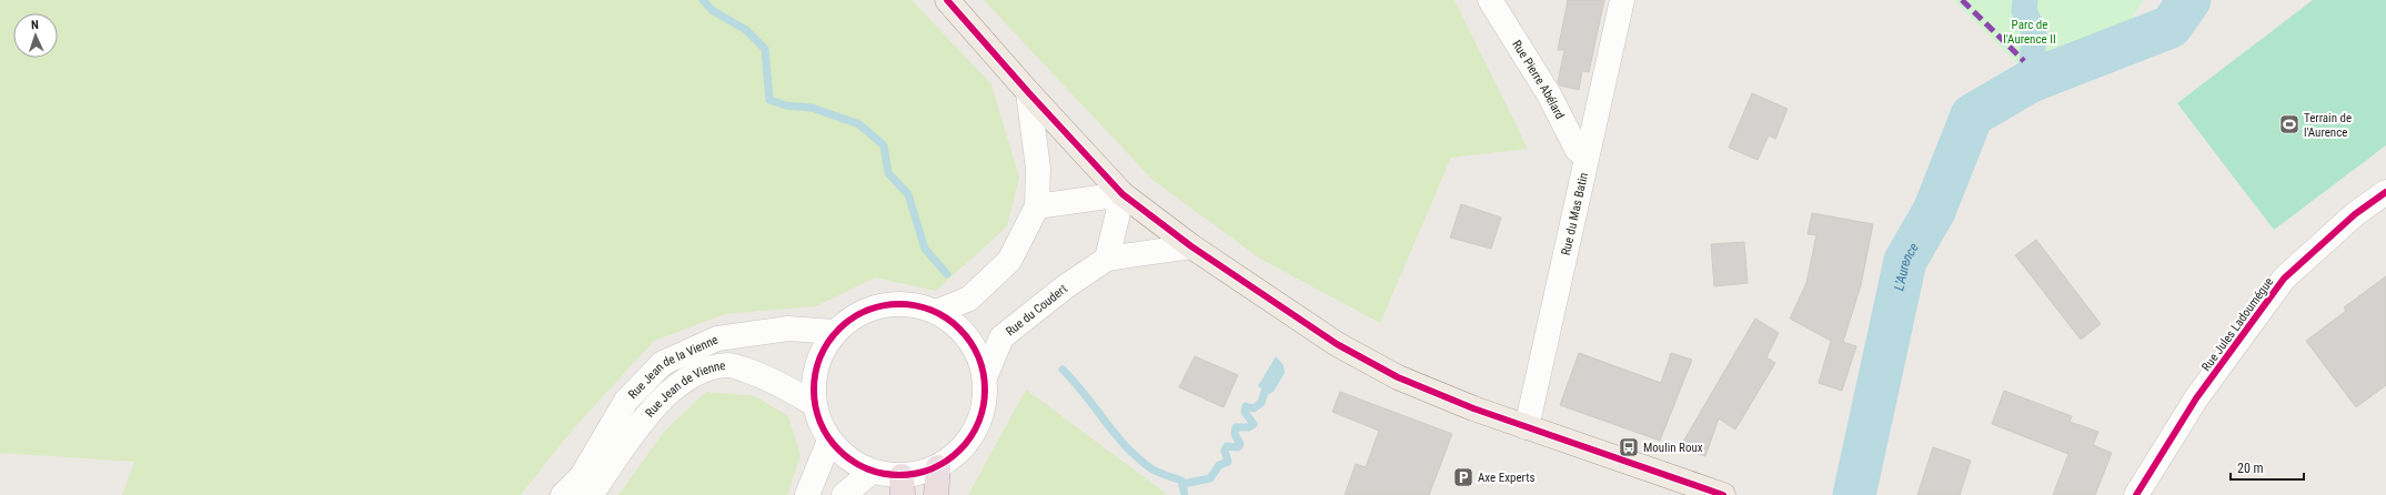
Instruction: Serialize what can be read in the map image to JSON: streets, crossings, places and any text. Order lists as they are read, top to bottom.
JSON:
{
  "streets": {
    "street": [
      "Rue Pierre Abélard",
      "Rue du Mas Batin",
      "Rue du Coudert",
      "Rue Jules Ladoumégue",
      "Rue Jean de la Vienne",
      "Rue Jean de Vienne"
    ]
  },
  "crossings": [
    ["Rue Pierre Abélard", "Rue du Mas Batin"]
  ],
  "water": ["L'Aurence"],
  "parks": ["Parc de l'Aurence II"],
  "places": {
    "sports": ["Terrain de l'Aurence"],
    "bus stop": ["Moulin Roux"],
    "parking": ["Axe Experts"]
  },
  "scale_bar": "20 m",
  "north": "top"
}
